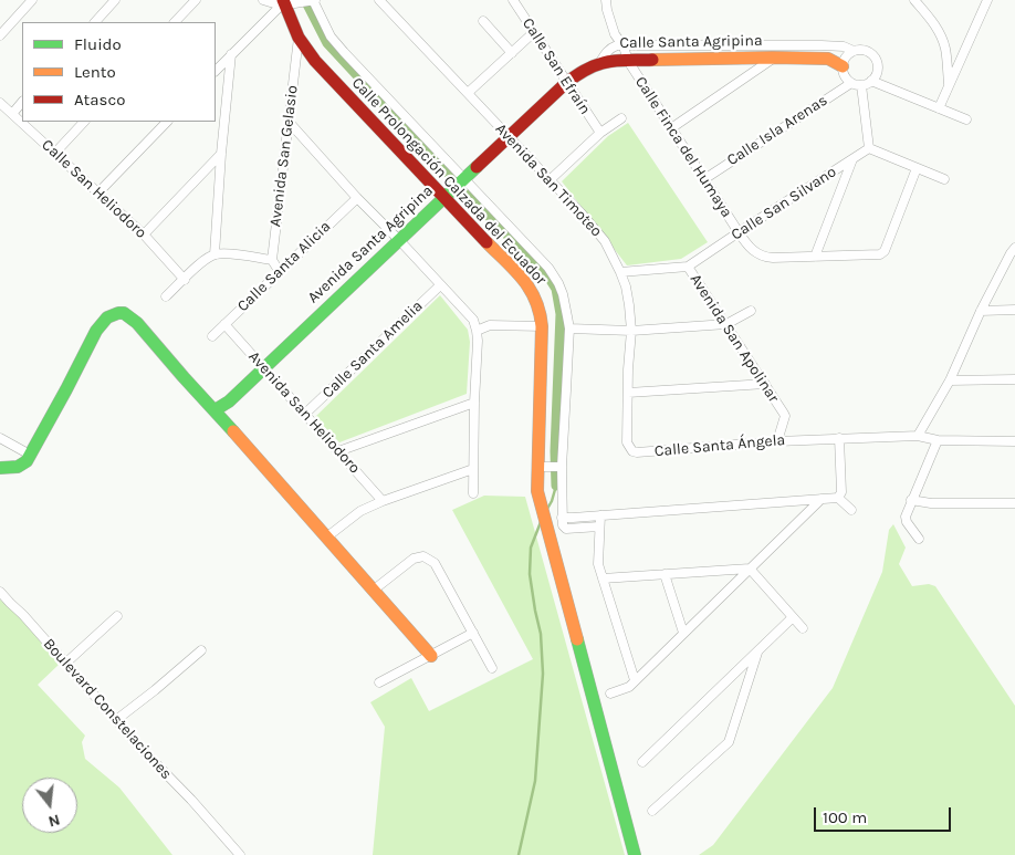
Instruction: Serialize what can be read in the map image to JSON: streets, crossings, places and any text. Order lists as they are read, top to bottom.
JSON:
{
  "streets": {
    "street": [
      "Calle Santa Agripina",
      "Calle San Efraín",
      "Calle Isla Arenas",
      "Calle Finca del Humaya",
      "Avenida San Gelasio",
      "Avenida San Timoteo",
      "Calle Prolongación Calzada del Ecuador",
      "Calle San Heliodoro",
      "Calle San Silvano",
      "Avenida Santa Agripina",
      "Calle Santa Alicia",
      "Avenida San Apolinar",
      "Calle Santa Amelia",
      "Avenida San Heliodoro",
      "Calle Santa Ángela",
      "Boulevard Constelaciones"
    ]
  },
  "crossings": [
    ["Calle Santa Agripina", "Calle Isla Arenas"],
    ["Calle Santa Agripina", "Calle Finca del Humaya"],
    ["Calle Santa Agripina", "Avenida Santa Agripina"],
    ["Calle San Efraín", "Avenida Santa Agripina"],
    ["Calle Isla Arenas", "Calle Finca del Humaya"],
    ["Calle Finca del Humaya", "Calle San Silvano"],
    ["Avenida San Gelasio", "Calle Prolongación Calzada del Ecuador"],
    ["Avenida San Timoteo", "Calle San Silvano"],
    ["Avenida San Timoteo", "Avenida Santa Agripina"],
    ["Avenida San Timoteo", "Calle Santa Ángela"],
    ["Calle Prolongación Calzada del Ecuador", "Avenida Santa Agripina"],
    ["Calle San Silvano", "Avenida San Apolinar"],
    ["Avenida Santa Agripina", "Avenida San Heliodoro"],
    ["Calle Santa Alicia", "Avenida San Heliodoro"],
    ["Avenida San Apolinar", "Calle Santa Ángela"],
    ["Calle Santa Amelia", "Avenida San Heliodoro"]
  ],
  "legend": ["Fluido", "Lento", "Atasco"],
  "scale_bar": "100 m",
  "north": "bottom"
}
